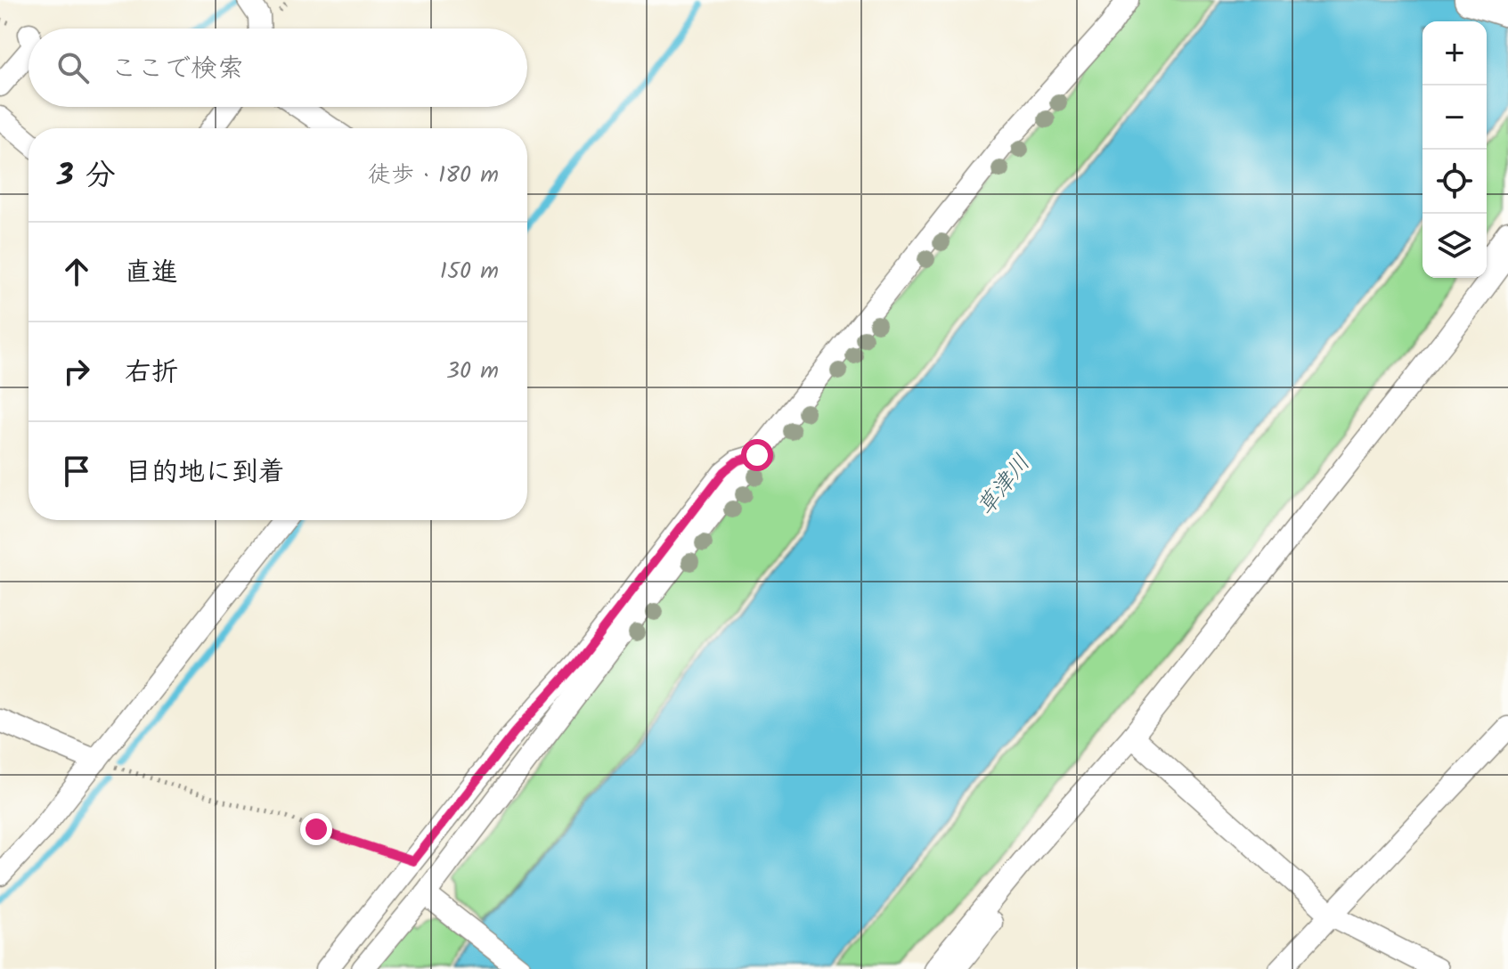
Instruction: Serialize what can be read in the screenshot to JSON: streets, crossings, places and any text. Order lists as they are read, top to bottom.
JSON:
{
  "water": ["草津川"],
  "page": {
    "map_buttons": ["+", "−"],
    "search": "ここで検索",
    "heading": ["3 分", "徒歩 · 180 m"],
    "list": [
      ["直進", "150 m"],
      ["右折", "30 m"],
      "目的地に到着"
    ]
  }
}
